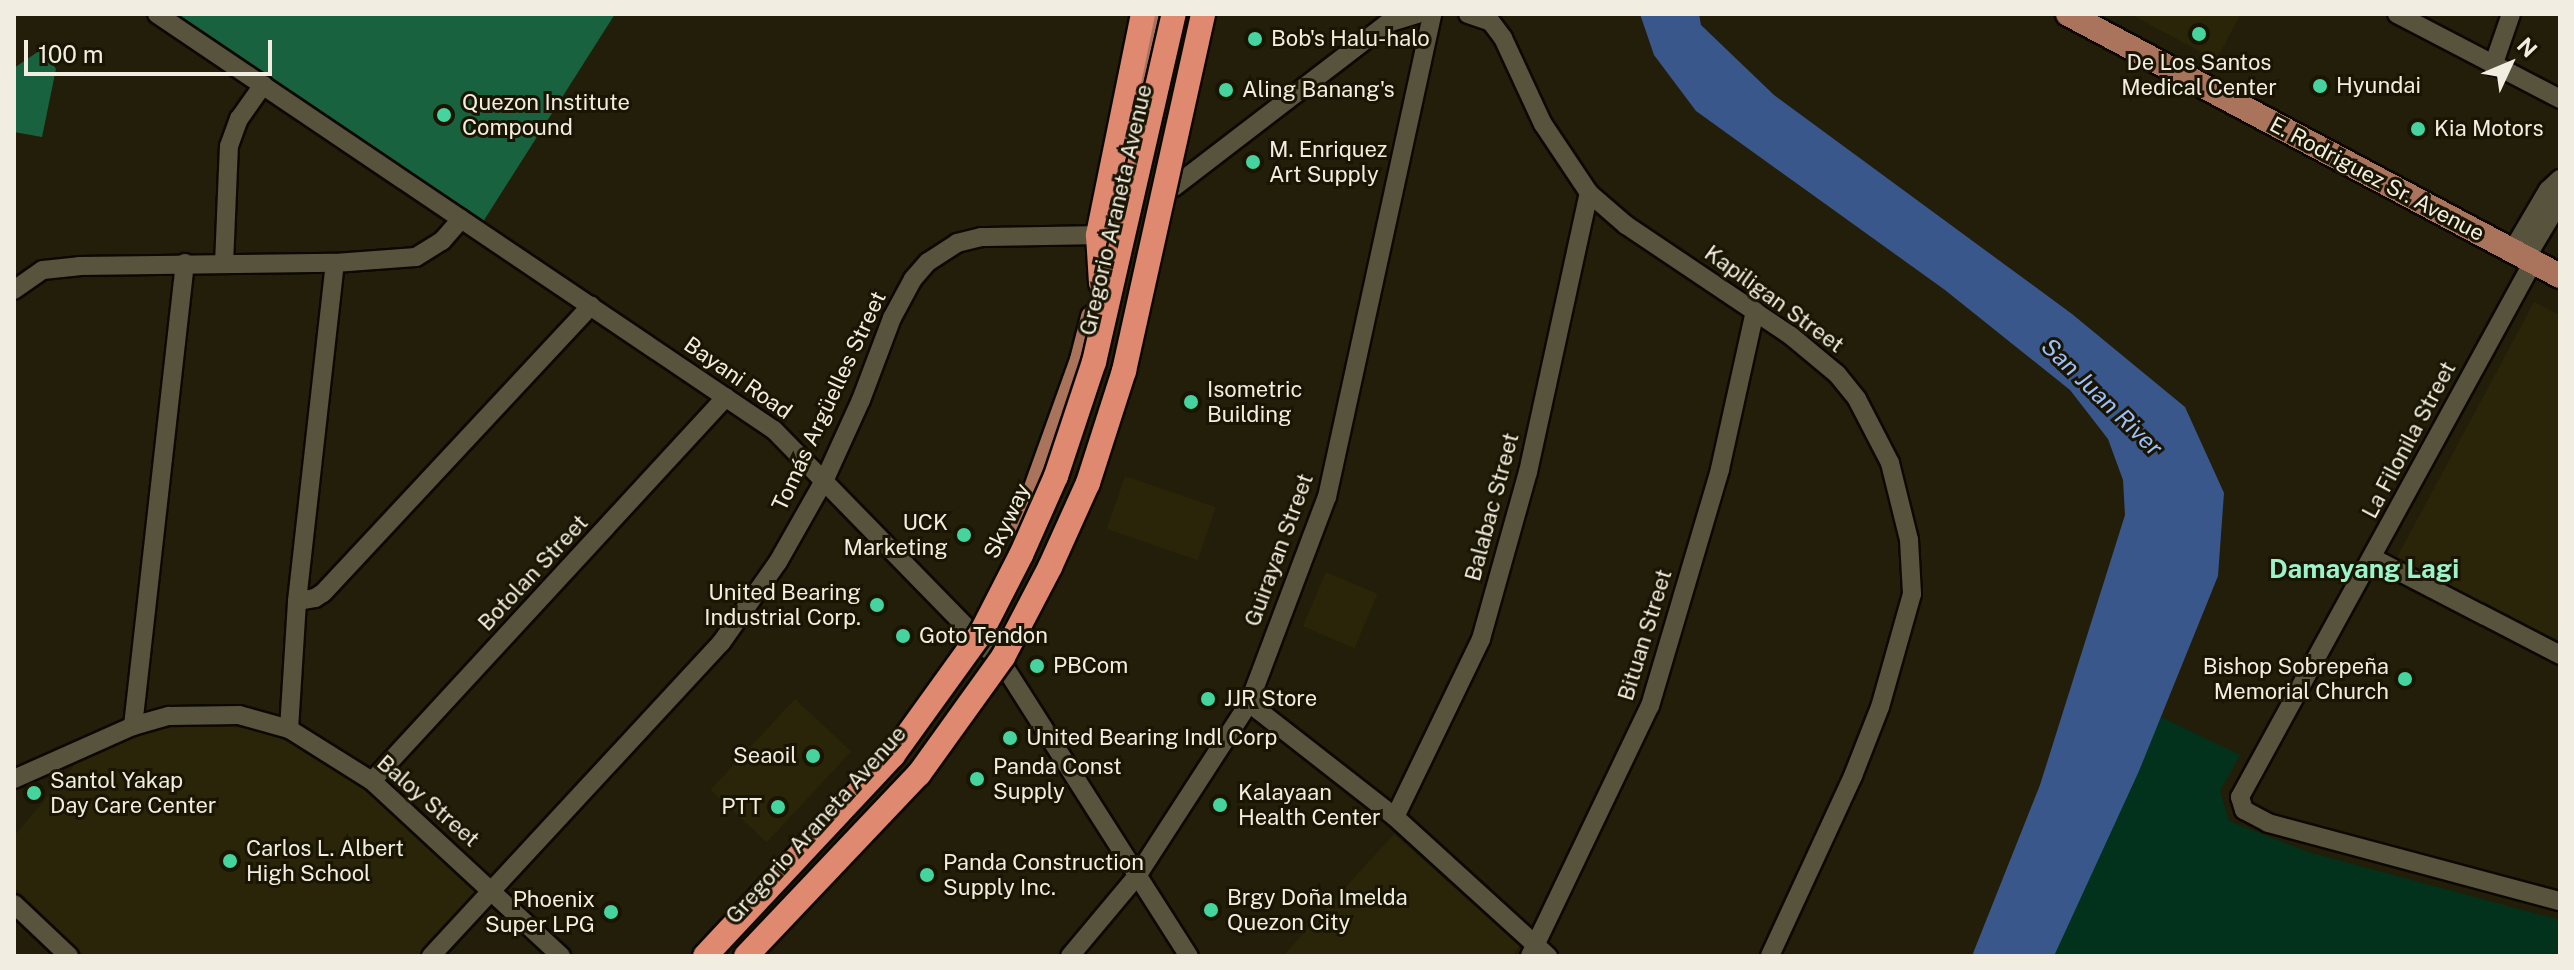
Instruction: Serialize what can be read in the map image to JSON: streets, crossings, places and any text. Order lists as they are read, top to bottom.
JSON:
{
  "streets": {
    "highway": ["Skyway"],
    "main road": ["E. Rodriguez Sr. Avenue", "Gregorio Araneta Avenue"],
    "street": [
      "Kapiligan Street",
      "Bayani Road",
      "Tomás Argüelles Street",
      "La Filonila Street",
      "Balabac Street",
      "Guirayan Street",
      "Botolan Street",
      "Bituan Street",
      "Baloy Street"
    ]
  },
  "crossings": [
    ["E. Rodriguez Sr. Avenue", "La Filonila Street"],
    ["Gregorio Araneta Avenue", "Bayani Road"],
    ["Gregorio Araneta Avenue", "Tomás Argüelles Street"],
    ["Kapiligan Street", "Balabac Street"],
    ["Kapiligan Street", "Bituan Street"],
    ["Bayani Road", "Tomás Argüelles Street"],
    ["Bayani Road", "Guirayan Street"],
    ["Bayani Road", "Botolan Street"],
    ["Tomás Argüelles Street", "Baloy Street"],
    ["Botolan Street", "Baloy Street"]
  ],
  "districts": ["Damayang Lagi"],
  "water": ["San Juan River"],
  "places": [
    "De Los Santos Medical Center",
    "Bob's Halu-halo",
    "Hyundai",
    "Aling Banang's",
    "Quezon Institute Compound",
    "Kia Motors",
    "M. Enriquez Art Supply",
    "Isometric Building",
    "UCK Marketing",
    "United Bearing Industrial Corp.",
    "Goto Tendon",
    "PBCom",
    "Bishop Sobrepeña Memorial Church",
    "JJR Store",
    "United Bearing Indl Corp",
    "Seaoil",
    "Panda Const Supply",
    "Santol Yakap Day Care Center",
    "Kalayaan Health Center",
    "PTT",
    "Carlos L. Albert High School",
    "Panda Construction Supply Inc.",
    "Brgy Doña Imelda Quezon City",
    "Phoenix Super LPG"
  ],
  "scale_bar": "100 m",
  "north": "top right"
}
